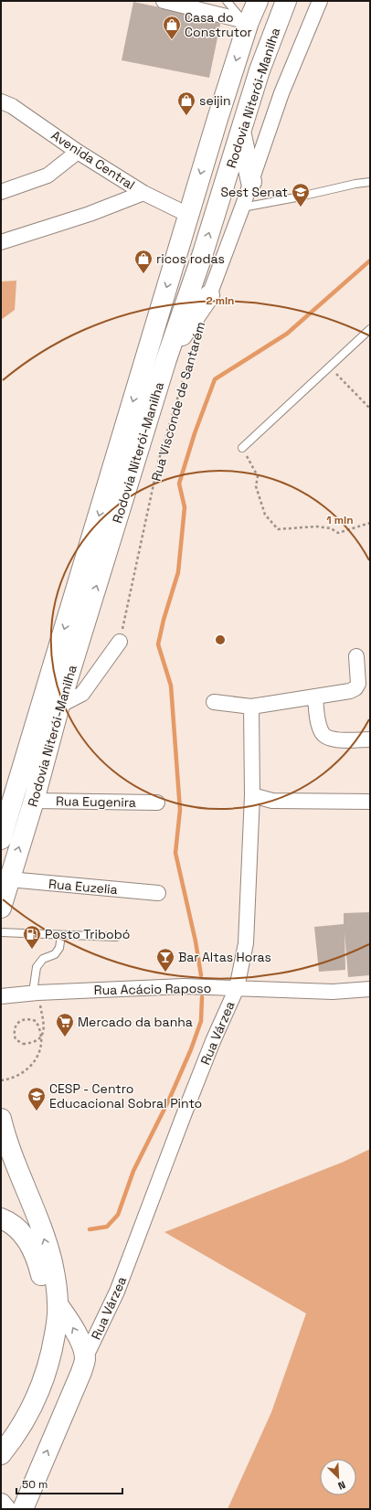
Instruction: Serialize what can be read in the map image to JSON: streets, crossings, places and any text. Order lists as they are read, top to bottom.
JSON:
{
  "streets": {
    "highway": ["Rodovia Niterói-Manilha"],
    "street": [
      "Avenida Central",
      "Rua Eugenira",
      "Rua Euzelia",
      "Rua Acácio Raposo",
      "Rua Várzea"
    ],
    "path": ["Rua Visconde de Santarém"]
  },
  "crossings": [
    ["Rodovia Niterói-Manilha", "Avenida Central"],
    ["Rodovia Niterói-Manilha", "Rua Eugenira"],
    ["Rodovia Niterói-Manilha", "Rua Euzelia"],
    ["Rua Acácio Raposo", "Rua Várzea"]
  ],
  "places": {
    "shop": ["Casa do Construtor", "seijin", "ricos rodas"],
    "school or university": ["Sest Senat", "CESP - Centro Educacional Sobral Pinto"],
    "fuel station": ["Posto Tribobó"],
    "bar": ["Bar Altas Horas"],
    "supermarket": ["Mercado da banha"]
  },
  "scale_bar": "50 m",
  "north": "bottom right",
  "rings": ["2 min", "1 min"]
}
